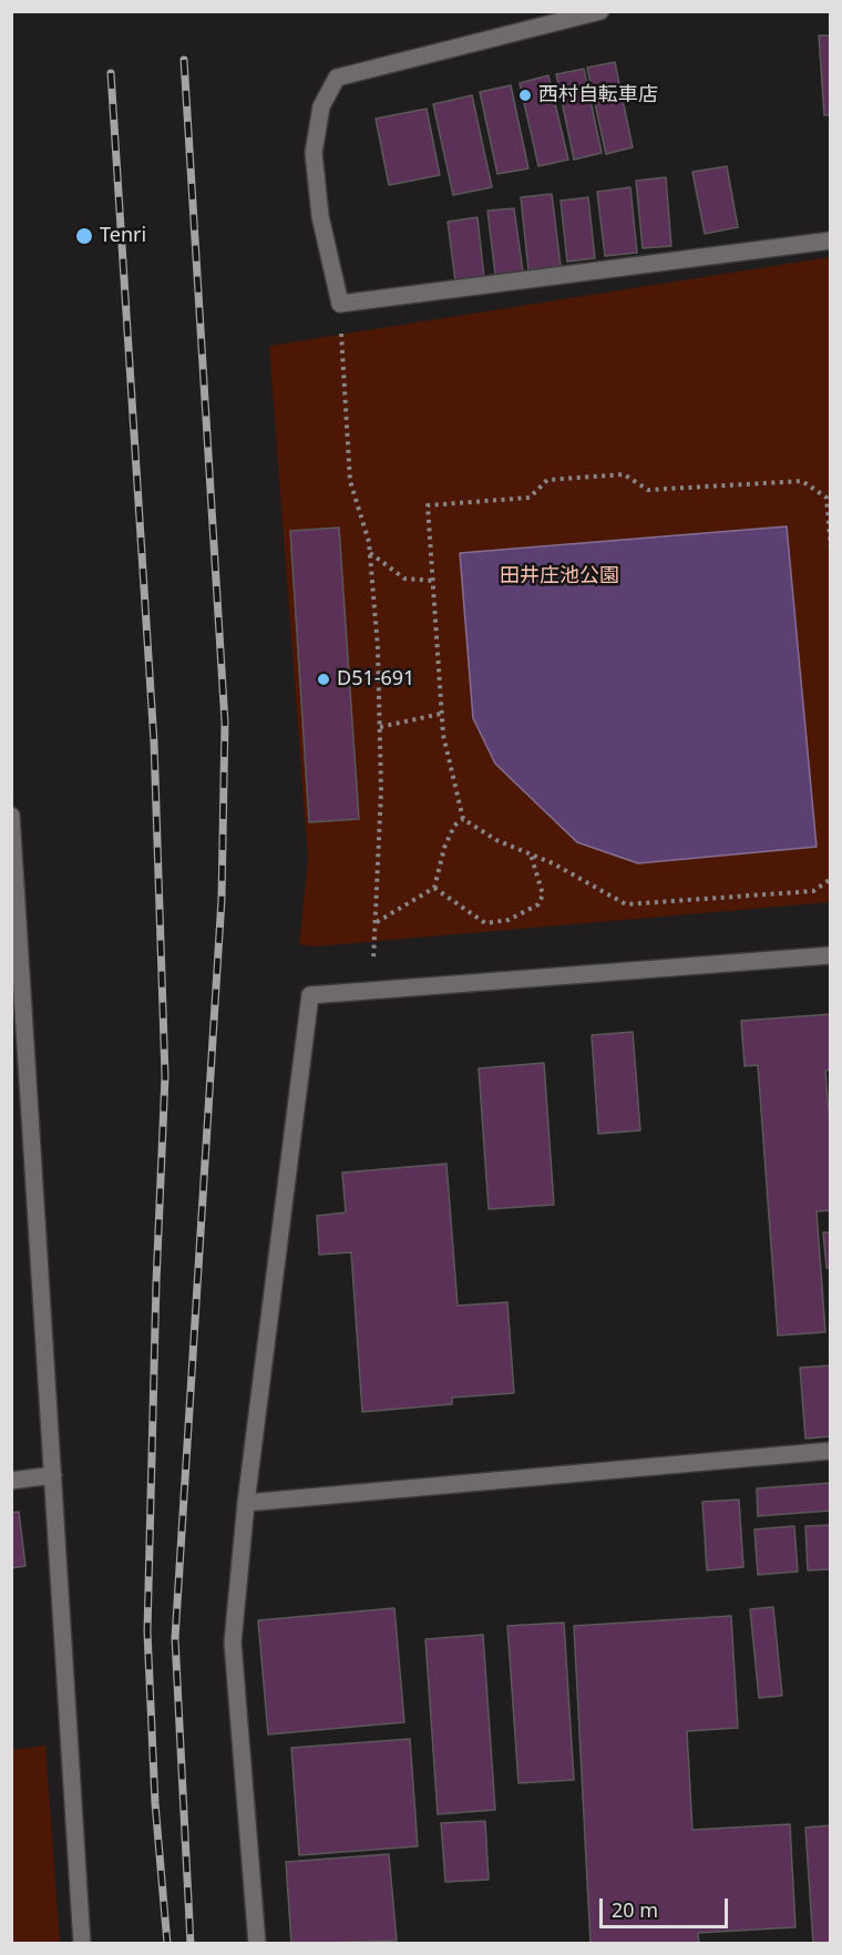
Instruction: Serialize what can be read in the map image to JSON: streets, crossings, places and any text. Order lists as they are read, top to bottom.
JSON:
{
  "parks": ["田井庄池公園"],
  "places": ["西村自転車店", "Tenri", "D51-691"],
  "scale_bar": "20 m"
}
